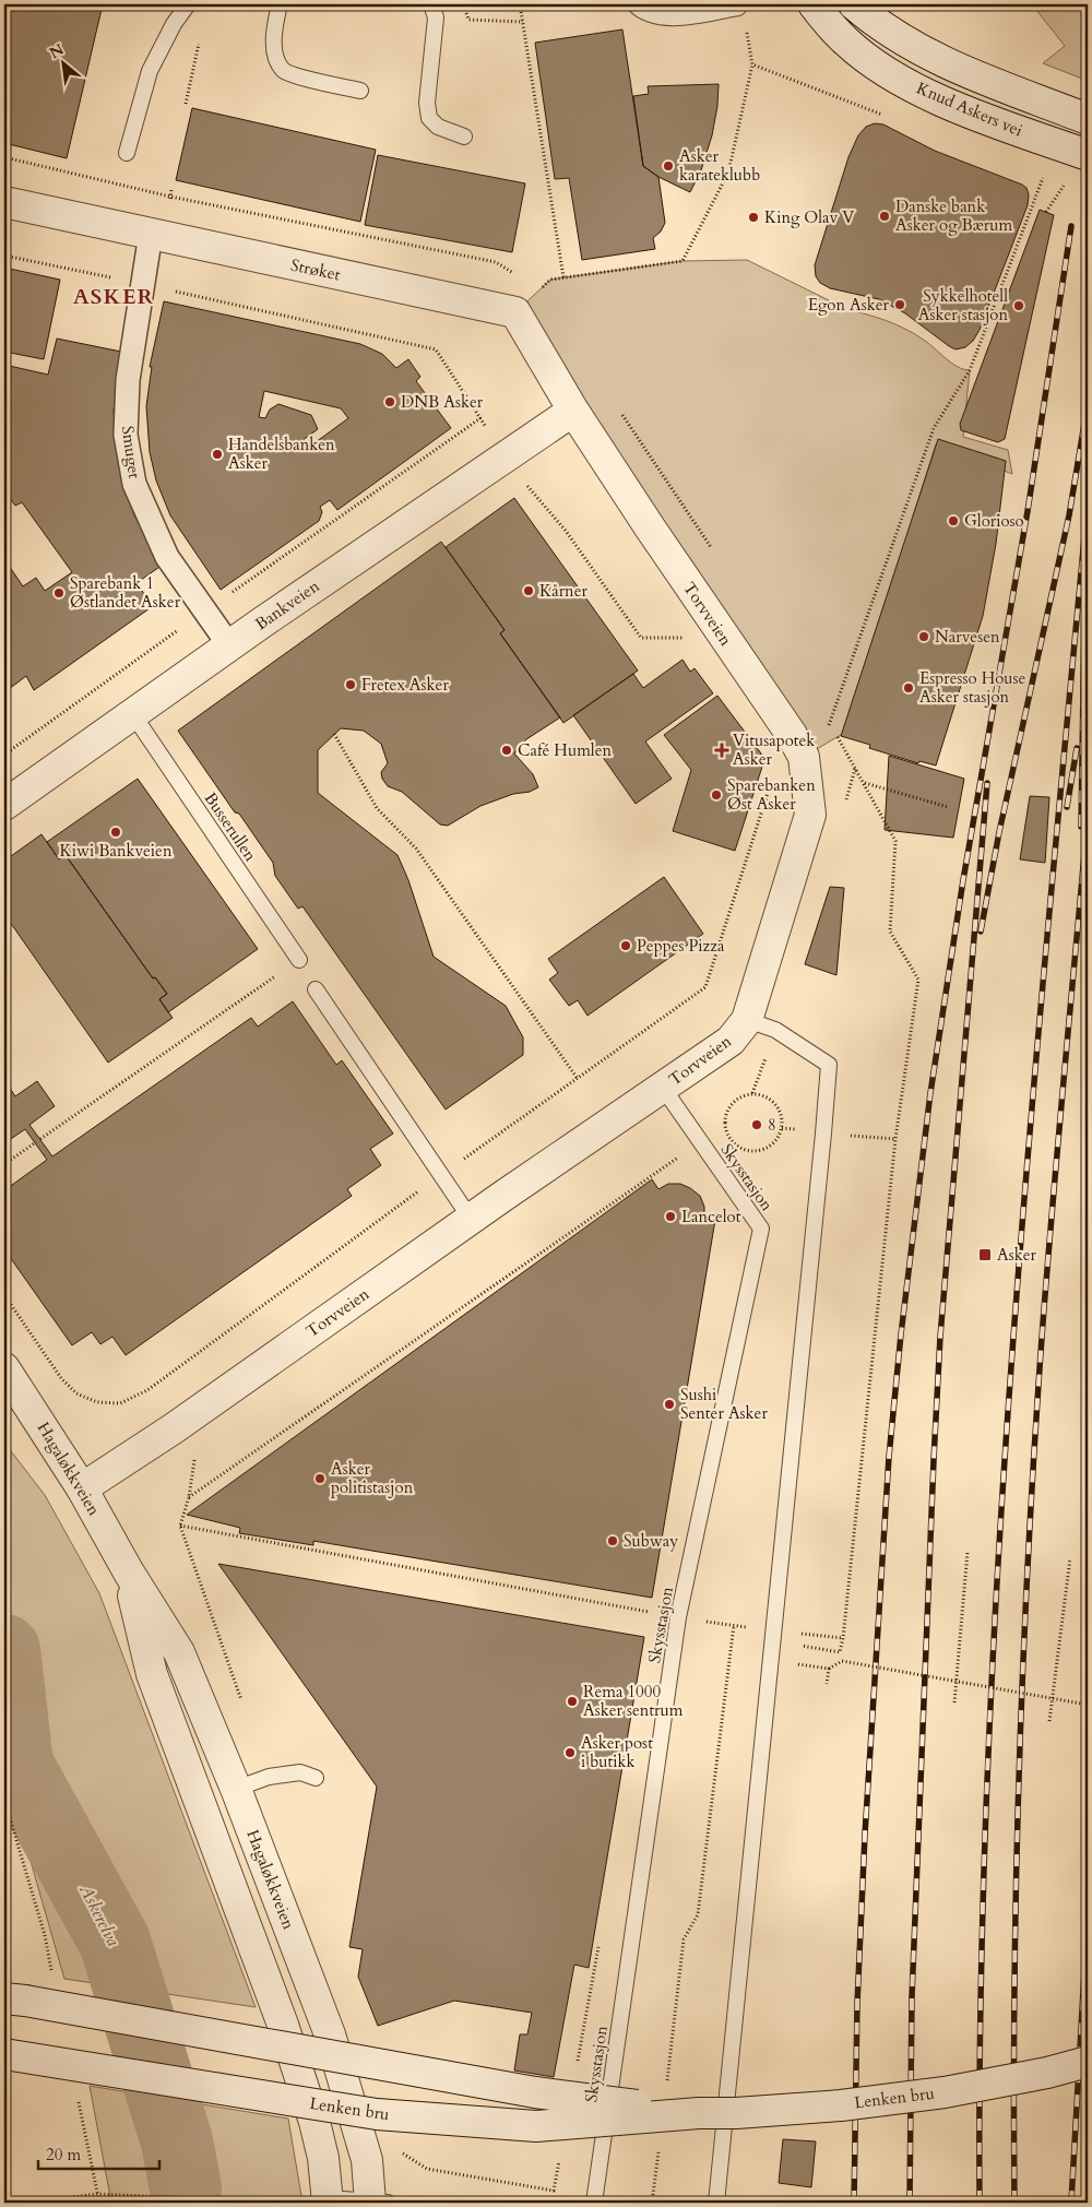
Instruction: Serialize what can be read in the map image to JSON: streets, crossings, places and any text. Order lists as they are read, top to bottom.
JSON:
{
  "streets": {
    "street": [
      "Knud Askers vei",
      "Strøket",
      "Smuget",
      "Bankveien",
      "Torvveien",
      "Hagaløkkveien",
      "Lenken bru"
    ],
    "lane": ["Busserullen", "Skysstasjon"]
  },
  "crossings": [
    ["Strøket", "Smuget"],
    ["Smuget", "Bankveien"],
    ["Bankveien", "Torvveien"],
    ["Bankveien", "Busserullen"],
    ["Torvveien", "Skysstasjon"],
    ["Torvveien", "Hagaløkkveien"]
  ],
  "districts": ["ASKER"],
  "water": ["Askerelva"],
  "places": {
    "other": [
      "Asker karateklubb",
      "Danske bank Asker og Bærum",
      "King Olav V",
      "Egon Asker",
      "Sykkelhotell Asker stasjon",
      "DNB Asker",
      "Handelsbanken Asker",
      "Glorioso",
      "Kårner",
      "Sparebank 1 Østlandet Asker",
      "Narvesen",
      "Fretex Asker",
      "Espresso House Asker stasjon",
      "Café Humlen",
      "Sparebanken Øst Asker",
      "Kiwi Bankveien",
      "Peppes Pizza",
      "8",
      "Lancelot",
      "Sushi Senter Asker",
      "Asker politistasjon",
      "Subway",
      "Rema 1000 Asker sentrum",
      "Asker post i butikk"
    ],
    "health": ["Vitusapotek Asker"],
    "transit": ["Asker"]
  },
  "scale_bar": "20 m",
  "north": "top left"
}
